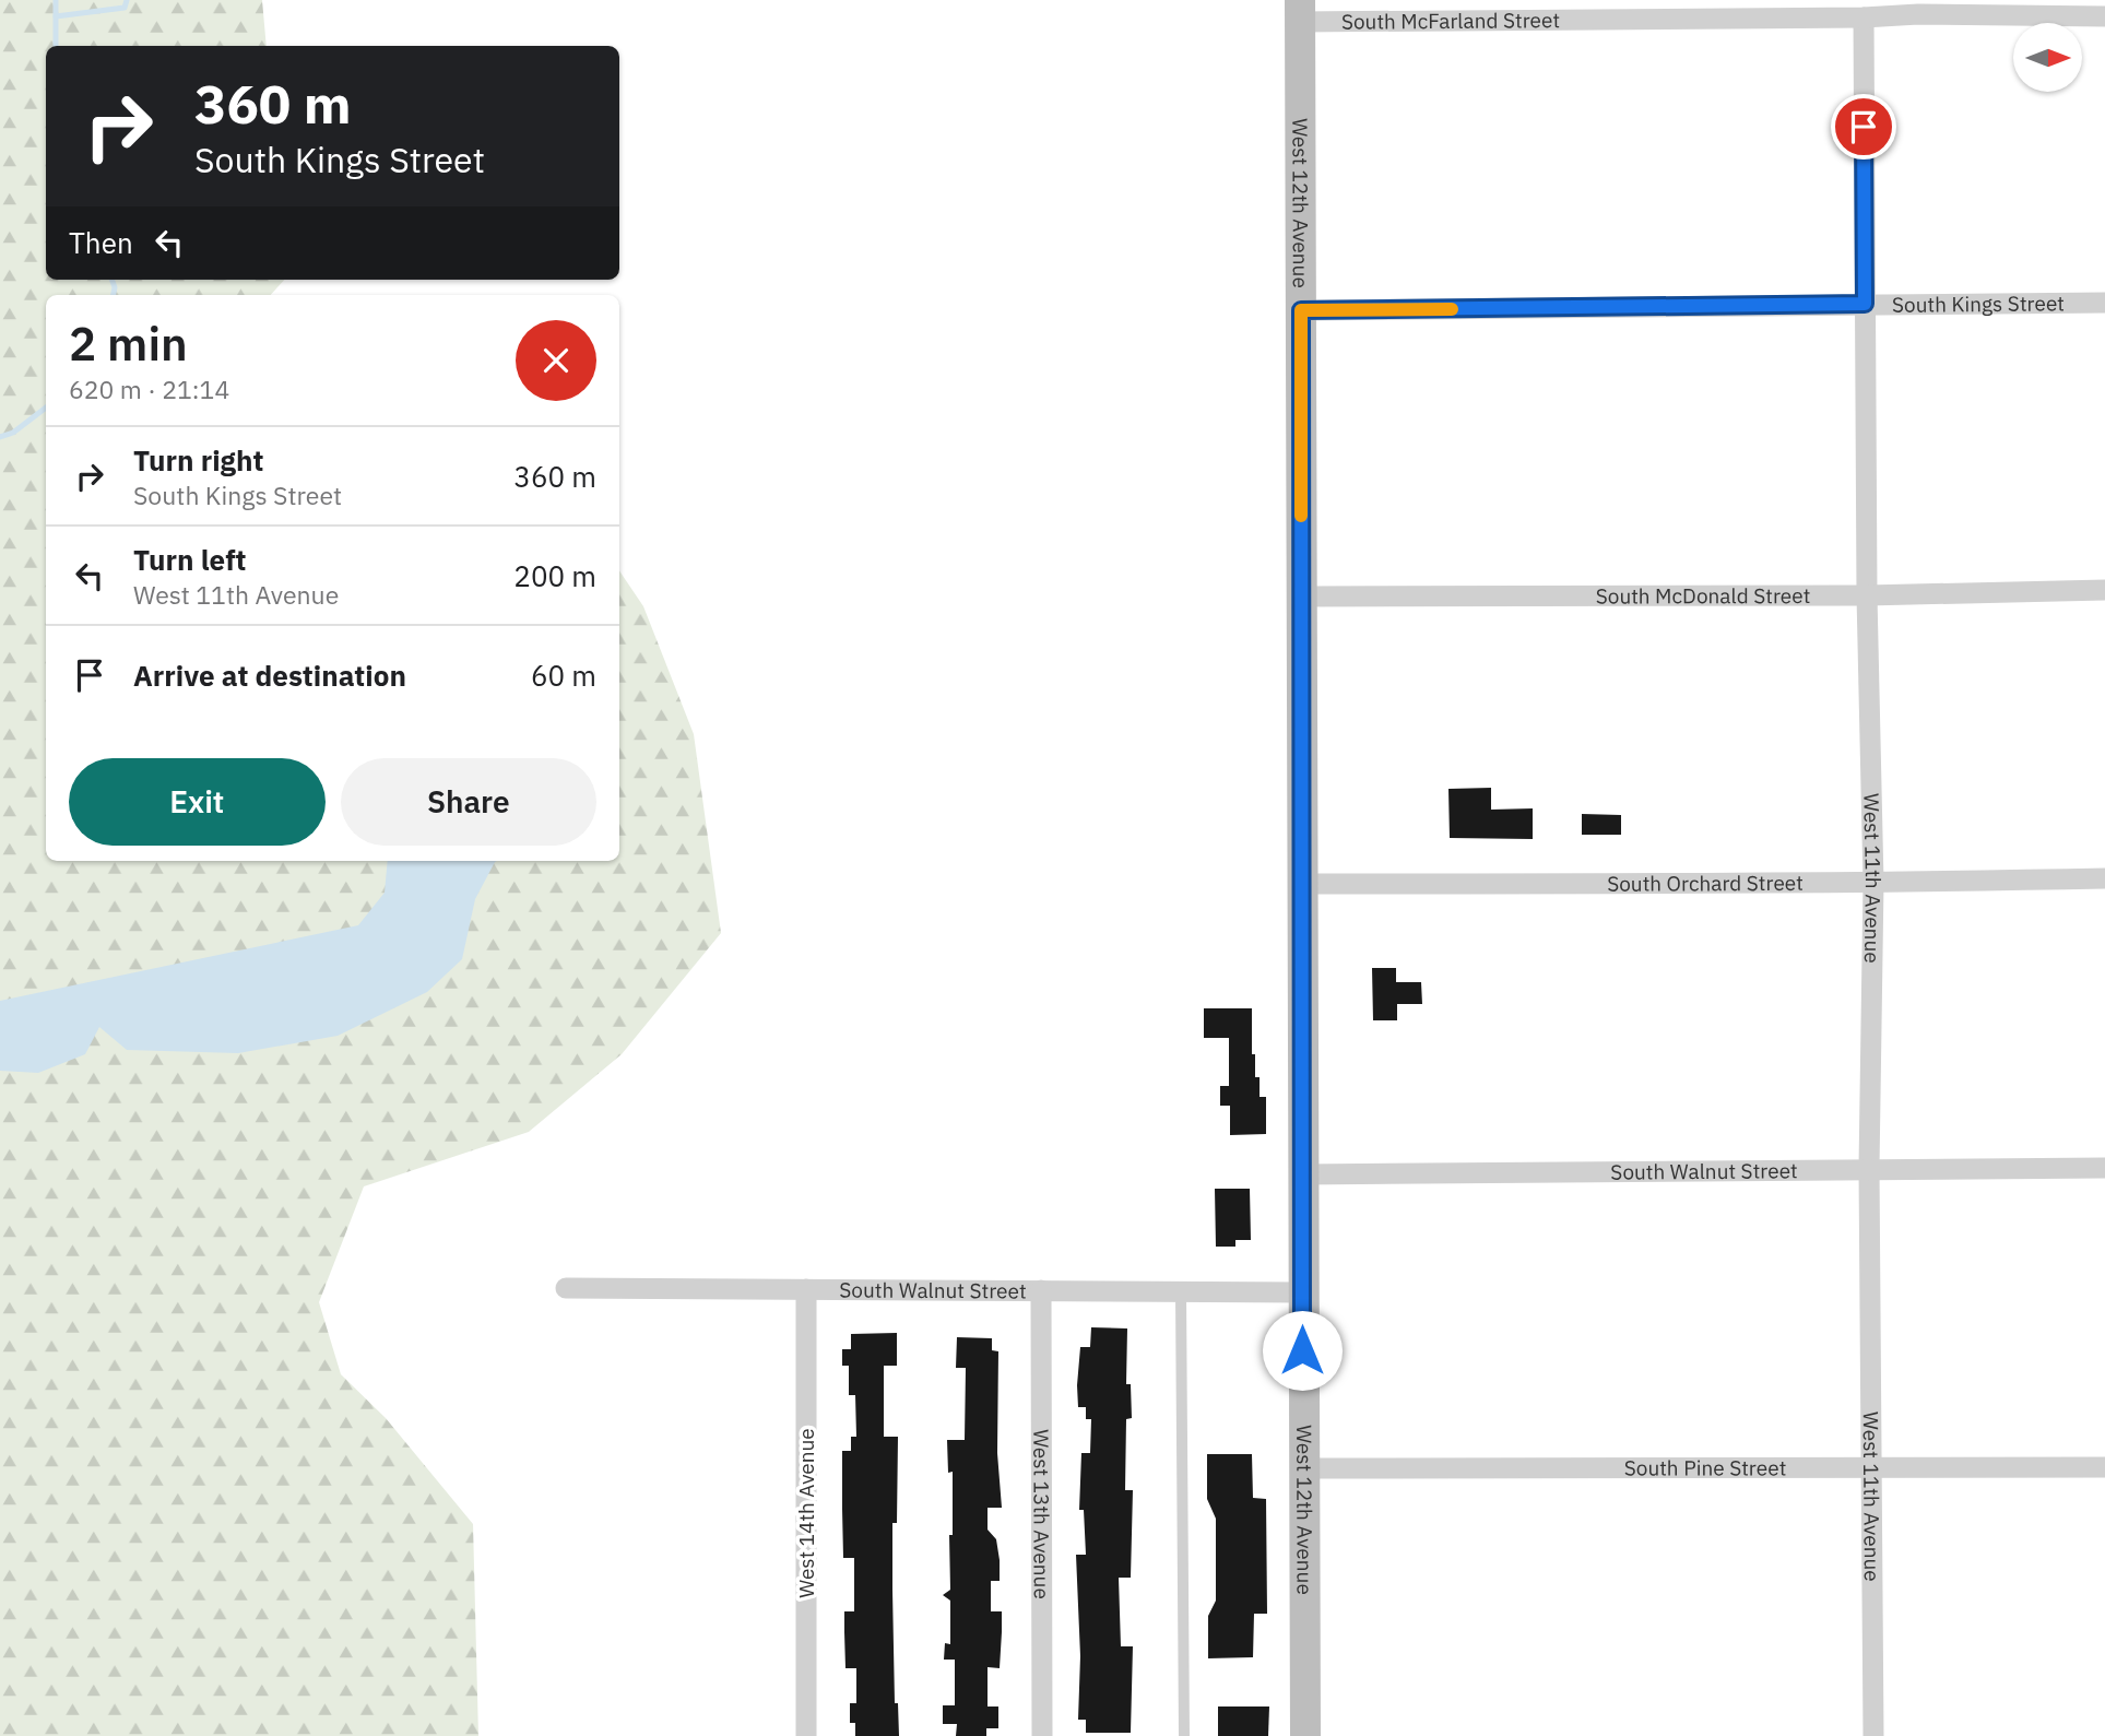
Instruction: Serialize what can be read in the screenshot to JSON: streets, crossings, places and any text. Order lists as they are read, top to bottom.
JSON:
{
  "streets": {
    "main road": ["West 12th Avenue"],
    "street": [
      "South McFarland Street",
      "South Kings Street",
      "South McDonald Street",
      "West 11th Avenue",
      "South Orchard Street",
      "South Walnut Street",
      "South Pine Street",
      "West 14th Avenue",
      "West 13th Avenue"
    ]
  },
  "crossings": [
    ["South McFarland Street", "West 12th Avenue"],
    ["South McFarland Street", "West 11th Avenue"],
    ["West 12th Avenue", "South Kings Street"],
    ["West 12th Avenue", "South McDonald Street"],
    ["West 12th Avenue", "South Orchard Street"],
    ["West 12th Avenue", "South Walnut Street"],
    ["West 12th Avenue", "South Pine Street"],
    ["South Kings Street", "West 11th Avenue"],
    ["South McDonald Street", "West 11th Avenue"],
    ["West 11th Avenue", "South Orchard Street"],
    ["West 11th Avenue", "South Walnut Street"],
    ["West 11th Avenue", "South Pine Street"],
    ["South Walnut Street", "West 14th Avenue"],
    ["South Walnut Street", "West 13th Avenue"]
  ],
  "north": "right",
  "page": {
    "turn": ["360 m", "South Kings Street"],
    "then": "Then",
    "heading": ["2 min", "620 m · 21:14"],
    "list": [
      {
        "name": "Turn right",
        "note": "South Kings Street",
        "value": "360 m"
      },
      {
        "name": "Turn left",
        "note": "West 11th Avenue",
        "value": "200 m"
      },
      {
        "name": "Arrive at destination",
        "value": "60 m"
      }
    ],
    "buttons": ["Exit", "Share"]
  }
}
